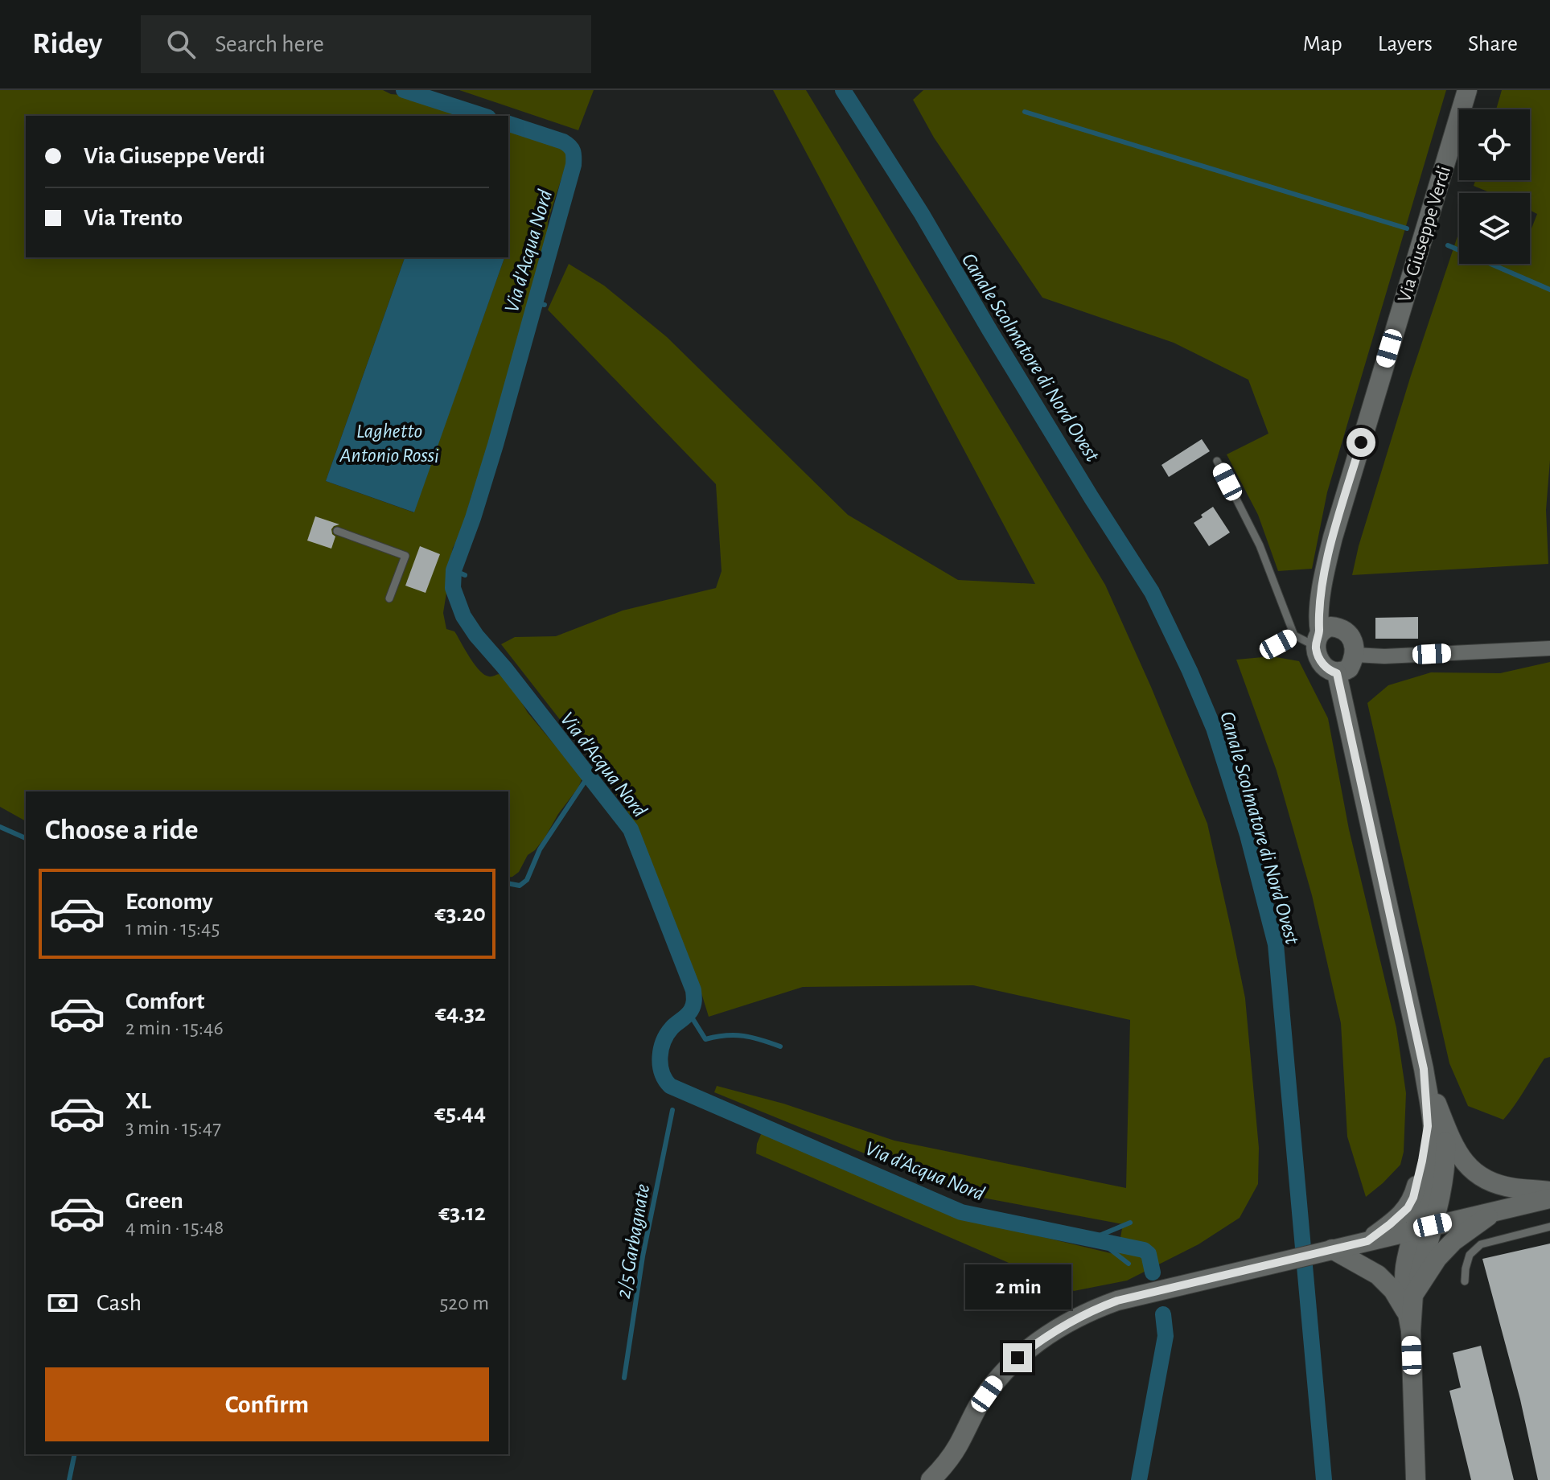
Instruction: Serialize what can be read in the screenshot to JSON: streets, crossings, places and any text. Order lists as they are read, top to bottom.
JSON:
{
  "streets": {
    "street": ["Via Giuseppe Verdi"]
  },
  "water": [
    "Via d'Acqua Nord",
    "Canale Scolmatore di Nord Ovest",
    "Laghetto Antonio Rossi",
    "2/5 Garbagnate"
  ],
  "page": {
    "header": "Ridey",
    "search": "Search here",
    "nav": ["Map", "Layers", "Share"],
    "banner": ["Via Giuseppe Verdi", "Via Trento"],
    "heading": "Choose a ride",
    "list": [
      {
        "name": "Economy",
        "note": "1 min · 15:45",
        "value": "€3.20"
      },
      {
        "name": "Comfort",
        "note": "2 min · 15:46",
        "value": "€4.32"
      },
      {
        "name": "XL",
        "note": "3 min · 15:47",
        "value": "€5.44"
      },
      {
        "name": "Green",
        "note": "4 min · 15:48",
        "value": "€3.12"
      }
    ],
    "bubble": "2 min",
    "pay": ["Cash", "520 m"],
    "buttons": "Confirm"
  }
}
